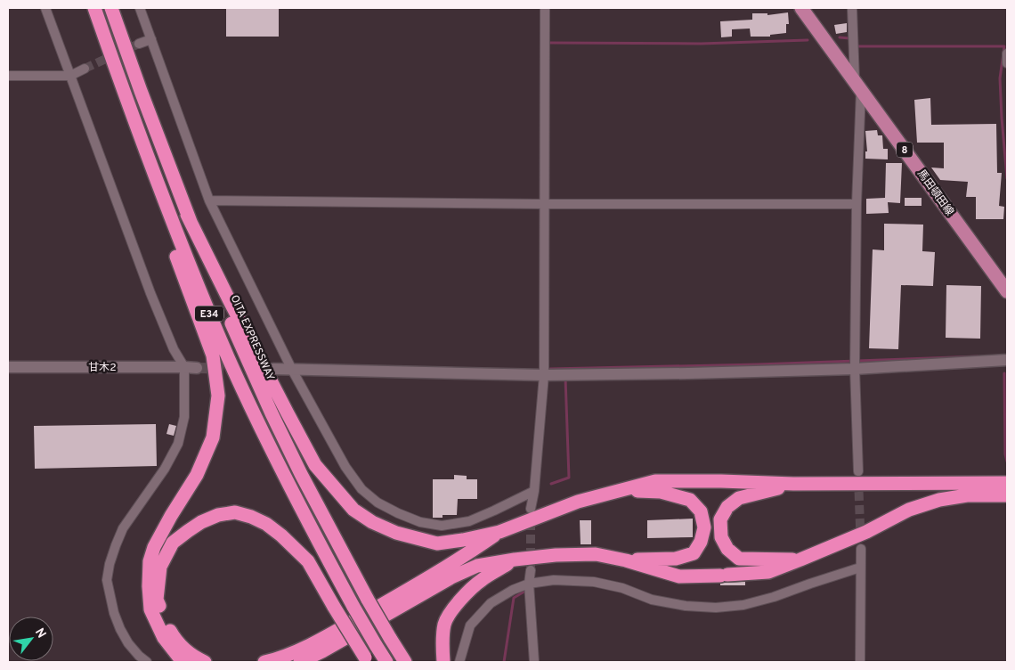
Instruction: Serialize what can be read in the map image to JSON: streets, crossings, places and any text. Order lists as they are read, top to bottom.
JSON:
{
  "streets": {
    "highway": ["E34", "OITA EXPRESSWAY"],
    "main road": ["8", "馬田頓田線"],
    "street": ["甘木2"]
  },
  "north": "top right"
}
